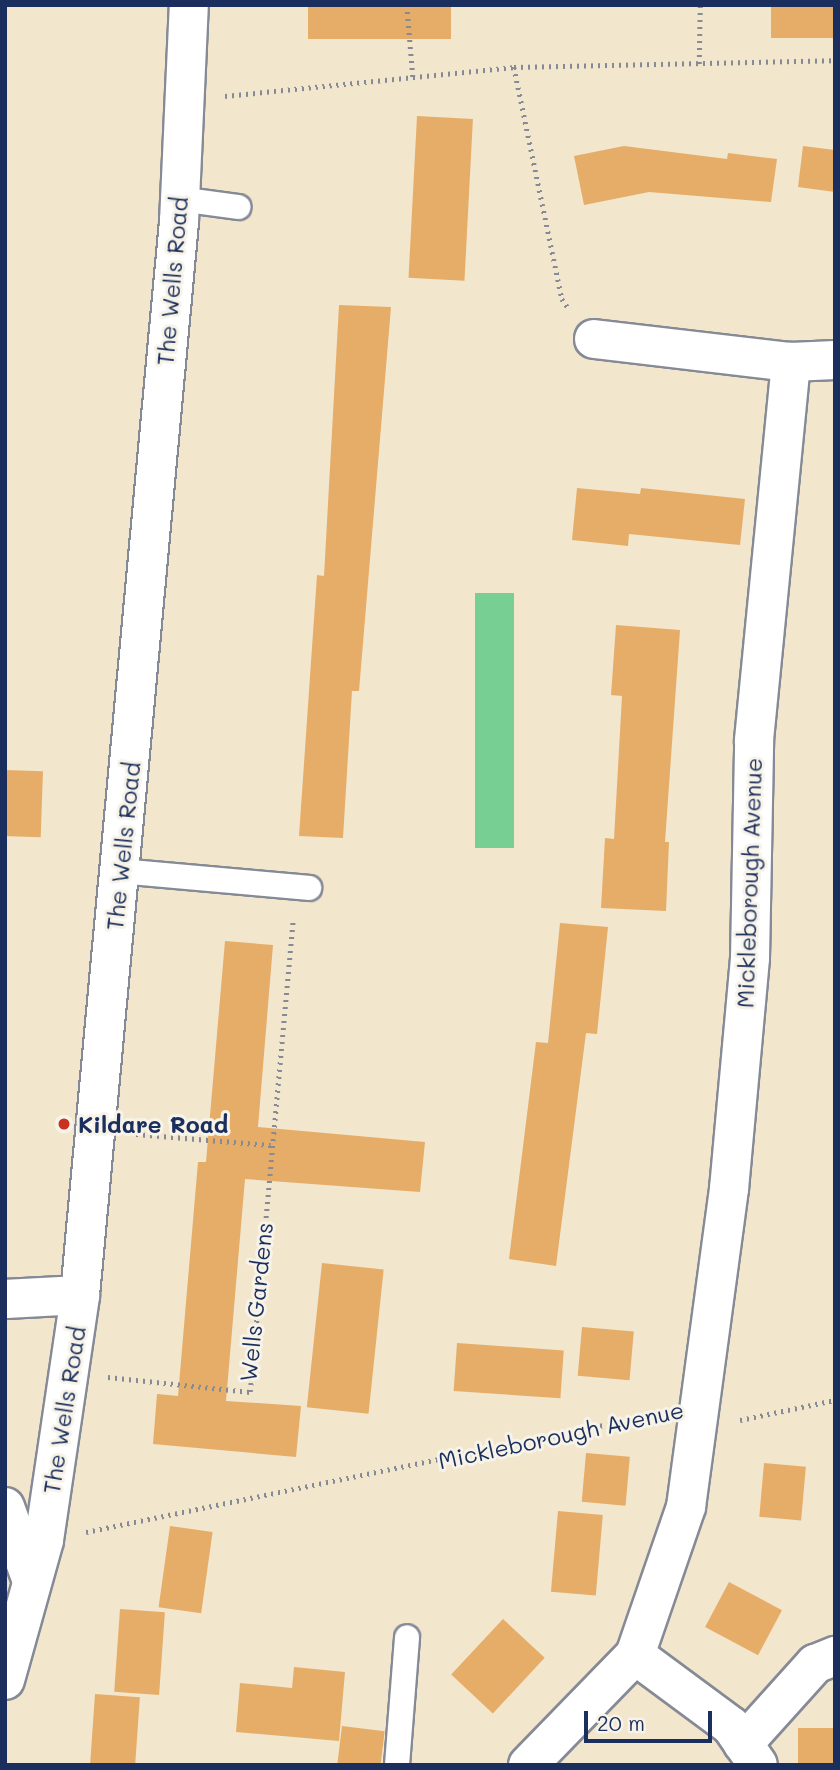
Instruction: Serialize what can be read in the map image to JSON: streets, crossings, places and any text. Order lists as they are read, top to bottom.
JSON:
{
  "streets": {
    "street": ["The Wells Road", "Mickleborough Avenue"],
    "path": ["Wells Gardens"]
  },
  "crossings": [
    ["The Wells Road", "Mickleborough Avenue"]
  ],
  "places": ["Kildare Road"],
  "scale_bar": "20 m"
}
